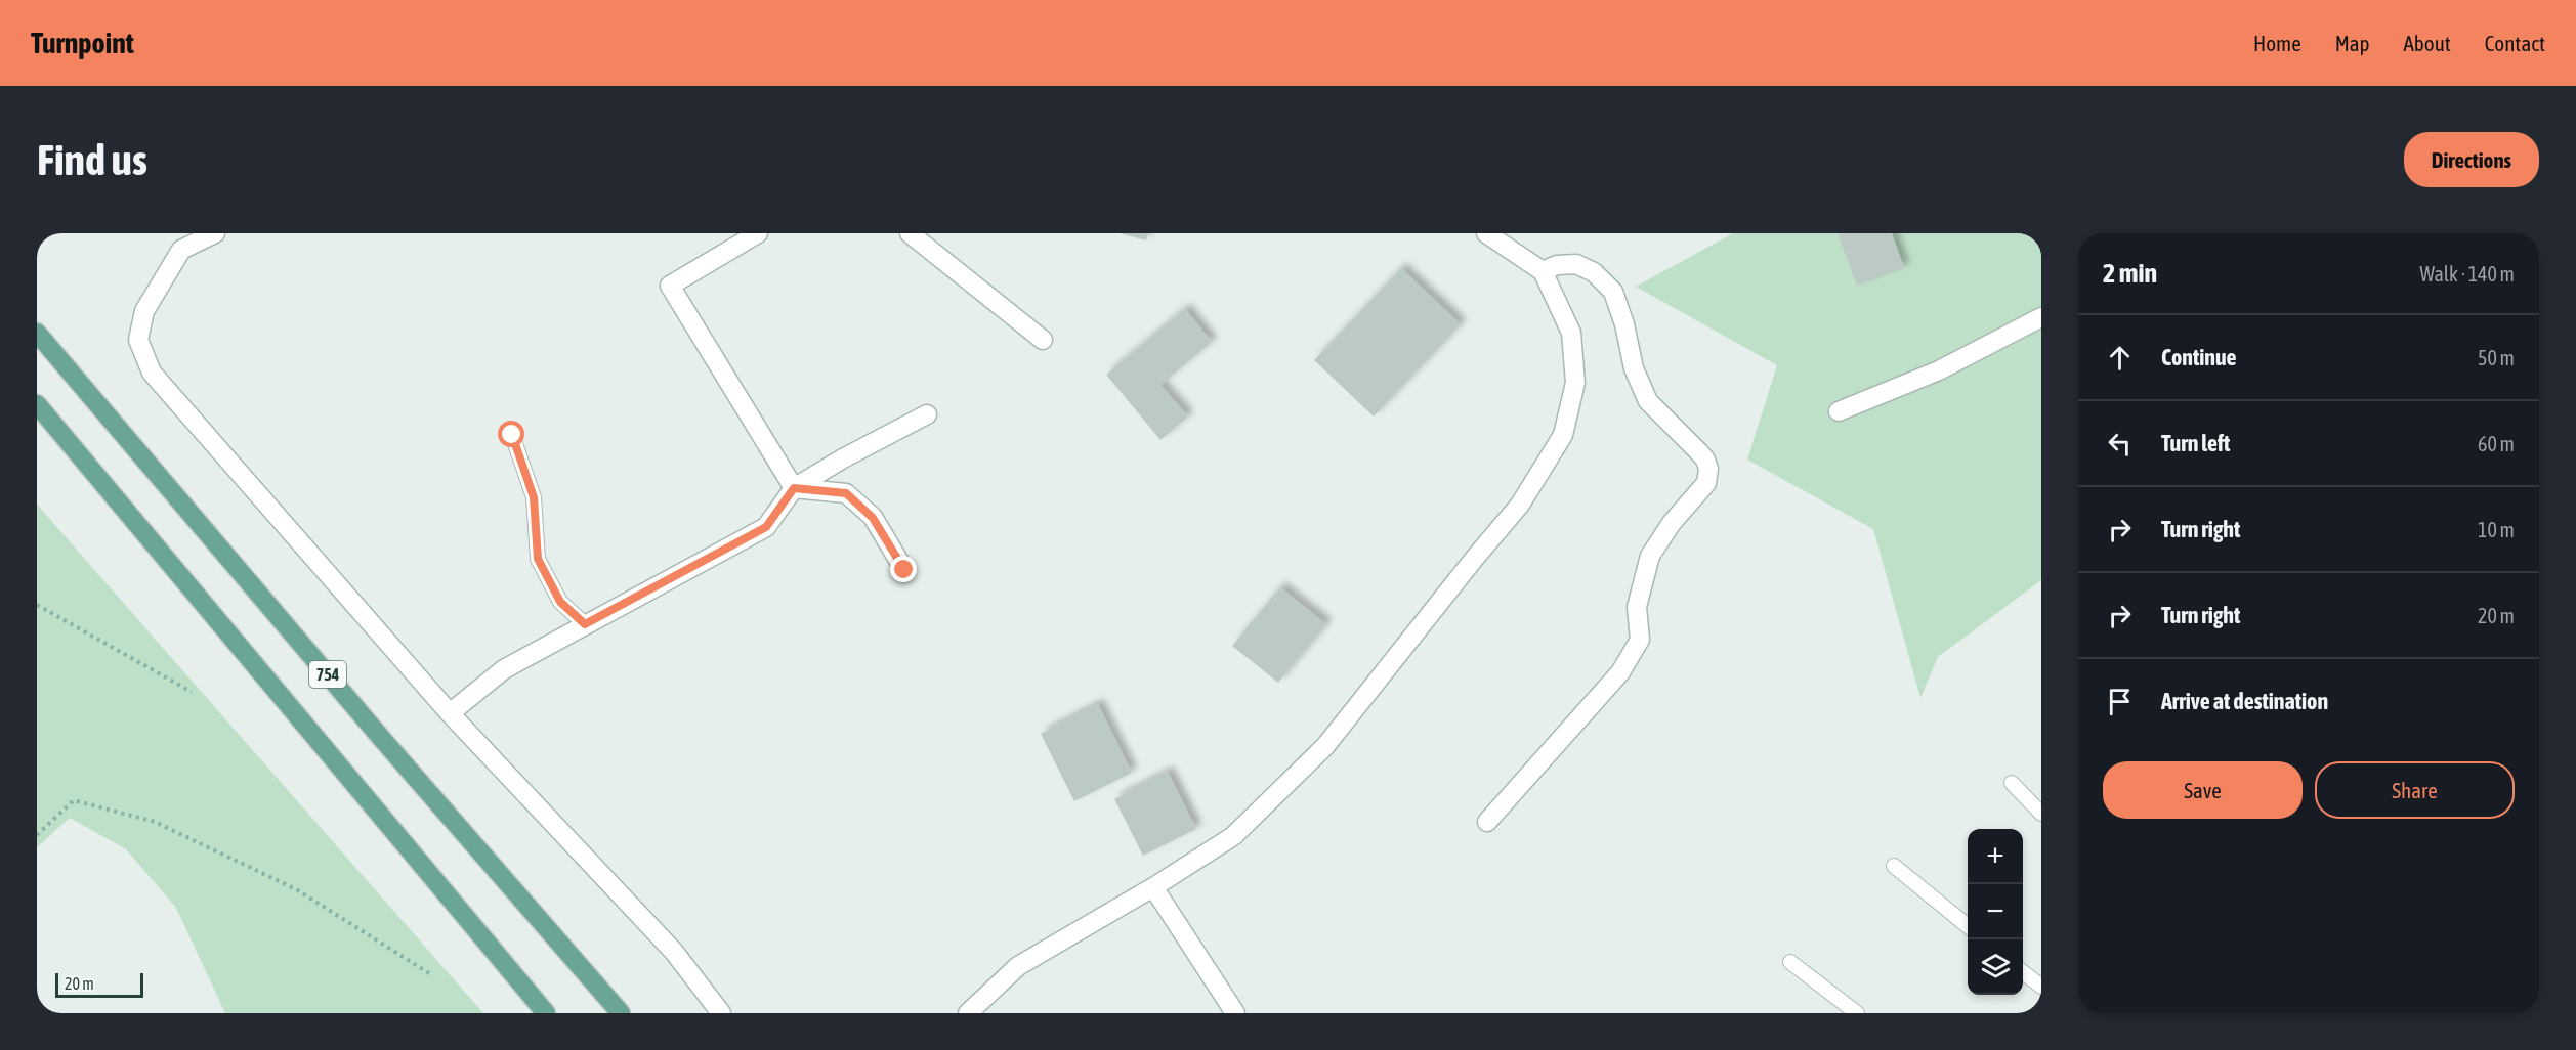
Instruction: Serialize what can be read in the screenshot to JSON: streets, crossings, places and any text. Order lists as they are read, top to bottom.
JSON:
{
  "streets": {
    "main road": ["754"]
  },
  "scale_bar": "20 m",
  "page": {
    "header": "Turnpoint",
    "nav": [
      "Home",
      "Map",
      "About",
      "Contact"
    ],
    "buttons": [
      "Directions",
      ["Save", "Share"]
    ],
    "title": "Find us",
    "heading": ["2 min", "Walk · 140 m"],
    "list": [
      ["Continue", "50 m"],
      ["Turn left", "60 m"],
      ["Turn right", "10 m"],
      ["Turn right", "20 m"],
      "Arrive at destination"
    ],
    "map_buttons": ["+", "−"],
    "scale": "20 m"
  }
}
